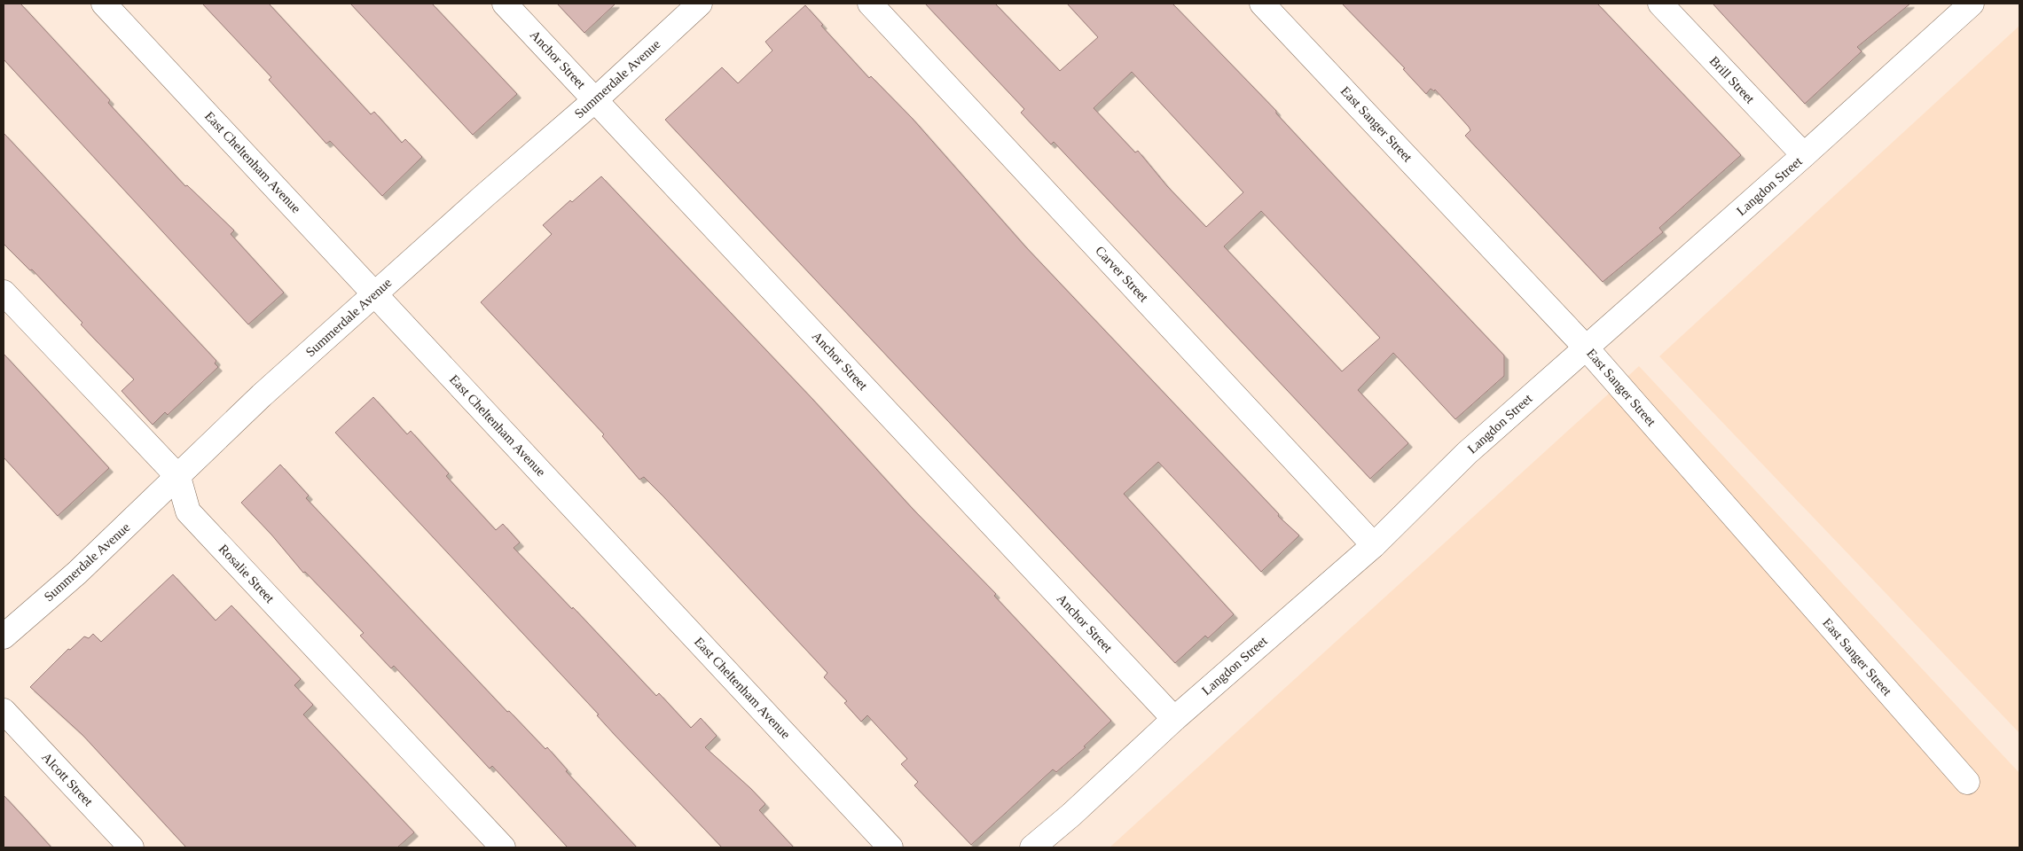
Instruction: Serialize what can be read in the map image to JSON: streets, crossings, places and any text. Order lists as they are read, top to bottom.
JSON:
{
  "streets": {
    "street": [
      "Anchor Street",
      "Summerdale Avenue",
      "Brill Street",
      "East Sanger Street",
      "East Cheltenham Avenue",
      "Langdon Street",
      "Carver Street",
      "Rosalie Street",
      "Alcott Street"
    ]
  },
  "crossings": [
    ["Anchor Street", "Summerdale Avenue"],
    ["Anchor Street", "Langdon Street"],
    ["Summerdale Avenue", "East Cheltenham Avenue"],
    ["Summerdale Avenue", "Rosalie Street"],
    ["Brill Street", "Langdon Street"],
    ["East Sanger Street", "Langdon Street"],
    ["Langdon Street", "Carver Street"]
  ]
}
